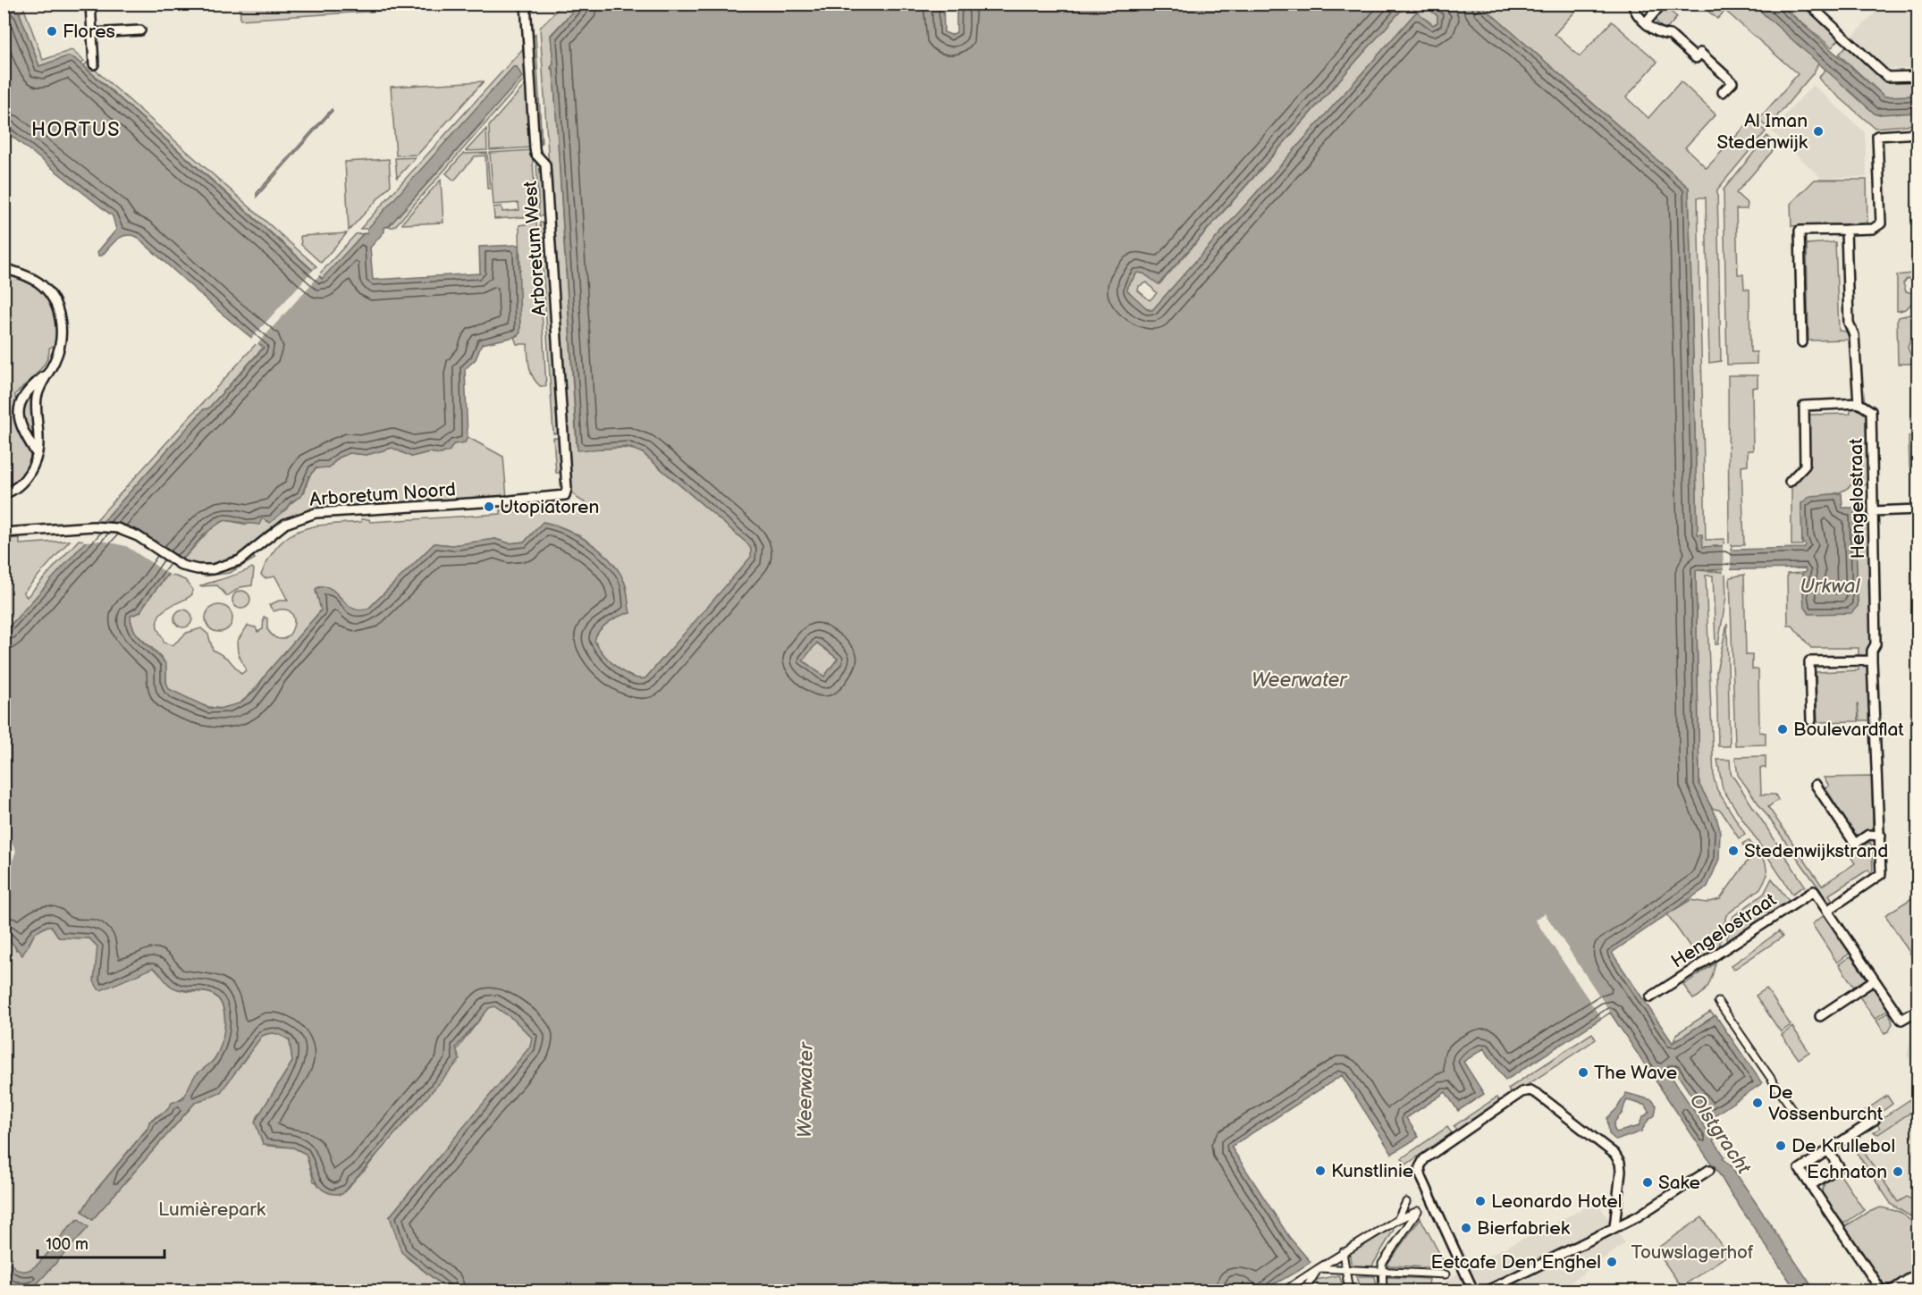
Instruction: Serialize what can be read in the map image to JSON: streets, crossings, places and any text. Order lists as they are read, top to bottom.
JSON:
{
  "streets": {
    "street": ["Arboretum West", "Arboretum Noord", "Hengelostraat"]
  },
  "crossings": [
    ["Arboretum West", "Arboretum Noord"]
  ],
  "districts": ["HORTUS"],
  "water": ["Urkwal", "Weerwater", "Olstgracht"],
  "parks": ["Lumièrepark", "Touwslagerhof"],
  "places": [
    "Flores",
    "Al Iman Stedenwijk",
    "Utopiatoren",
    "Boulevardflat",
    "Stedenwijkstrand",
    "The Wave",
    "De Vossenburcht",
    "De Krullebol",
    "Kunstlinie",
    "Echnaton",
    "Sake",
    "Leonardo Hotel",
    "Bierfabriek",
    "Eetcafe Den Enghel"
  ],
  "scale_bar": "100 m"
}
